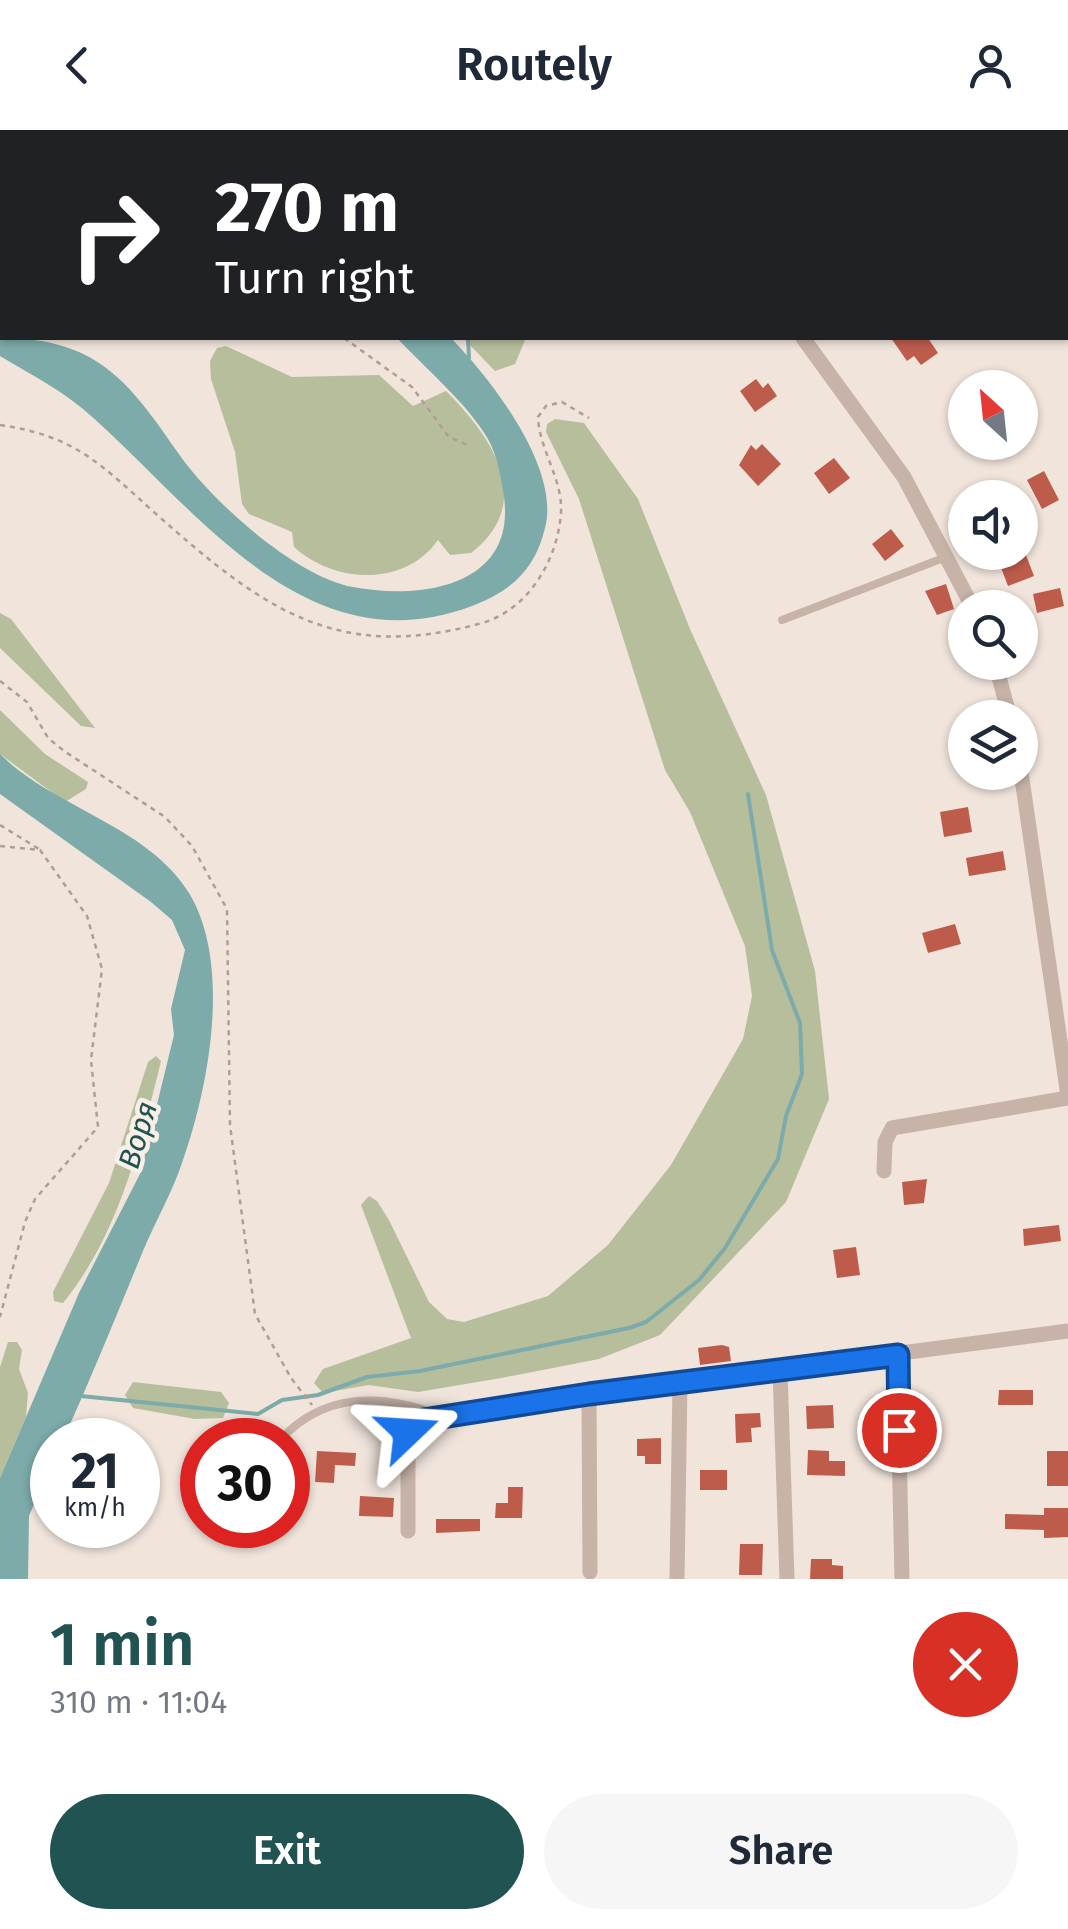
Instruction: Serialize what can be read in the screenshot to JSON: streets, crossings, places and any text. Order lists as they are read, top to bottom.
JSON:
{
  "water": ["Воря"],
  "north": "top left",
  "page": {
    "header": "Routely",
    "turn": ["270 m", "Turn right"],
    "speed": "21 km/h",
    "limit": "30",
    "heading": ["1 min", "310 m · 11:04"],
    "buttons": ["Exit", "Share"]
  }
}
